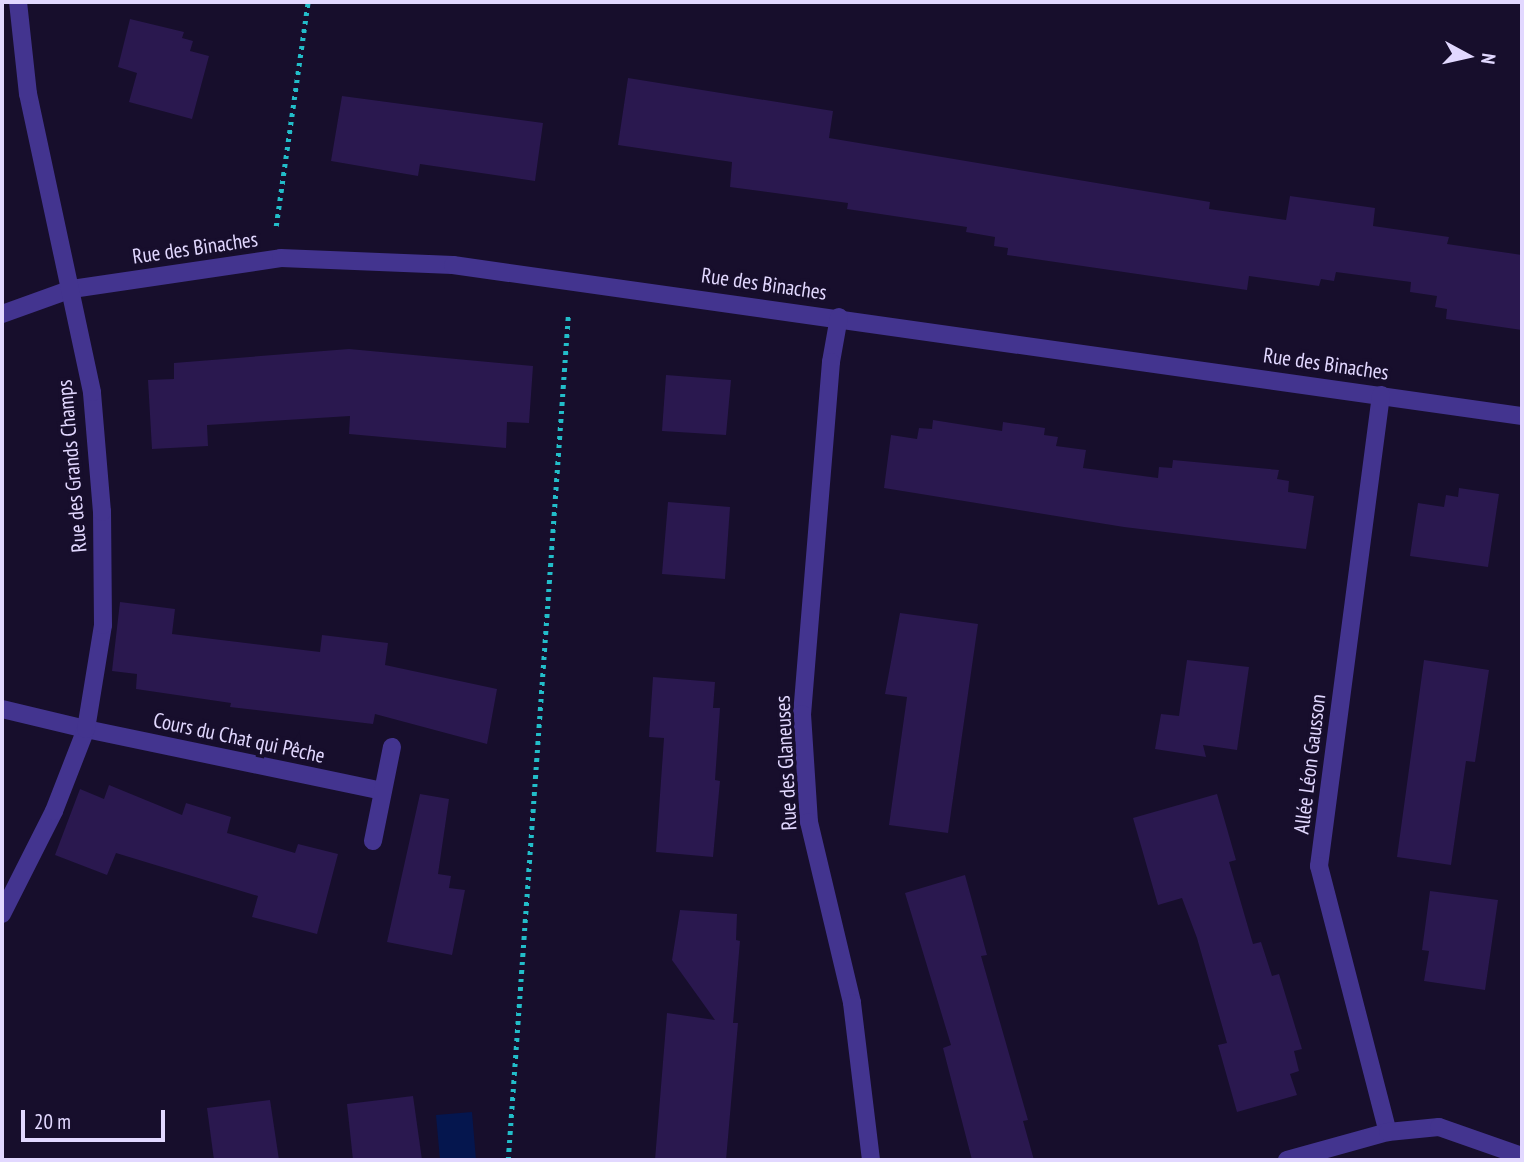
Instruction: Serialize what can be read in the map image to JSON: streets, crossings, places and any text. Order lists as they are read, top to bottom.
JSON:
{
  "streets": {
    "street": [
      "Rue des Binaches",
      "Rue des Grands Champs",
      "Cours du Chat qui Pêche",
      "Rue des Glaneuses",
      "Allée Léon Gausson"
    ]
  },
  "crossings": [
    ["Rue des Binaches", "Rue des Grands Champs"],
    ["Rue des Binaches", "Rue des Glaneuses"],
    ["Rue des Binaches", "Allée Léon Gausson"],
    ["Rue des Grands Champs", "Cours du Chat qui Pêche"]
  ],
  "scale_bar": "20 m",
  "north": "right"
}
